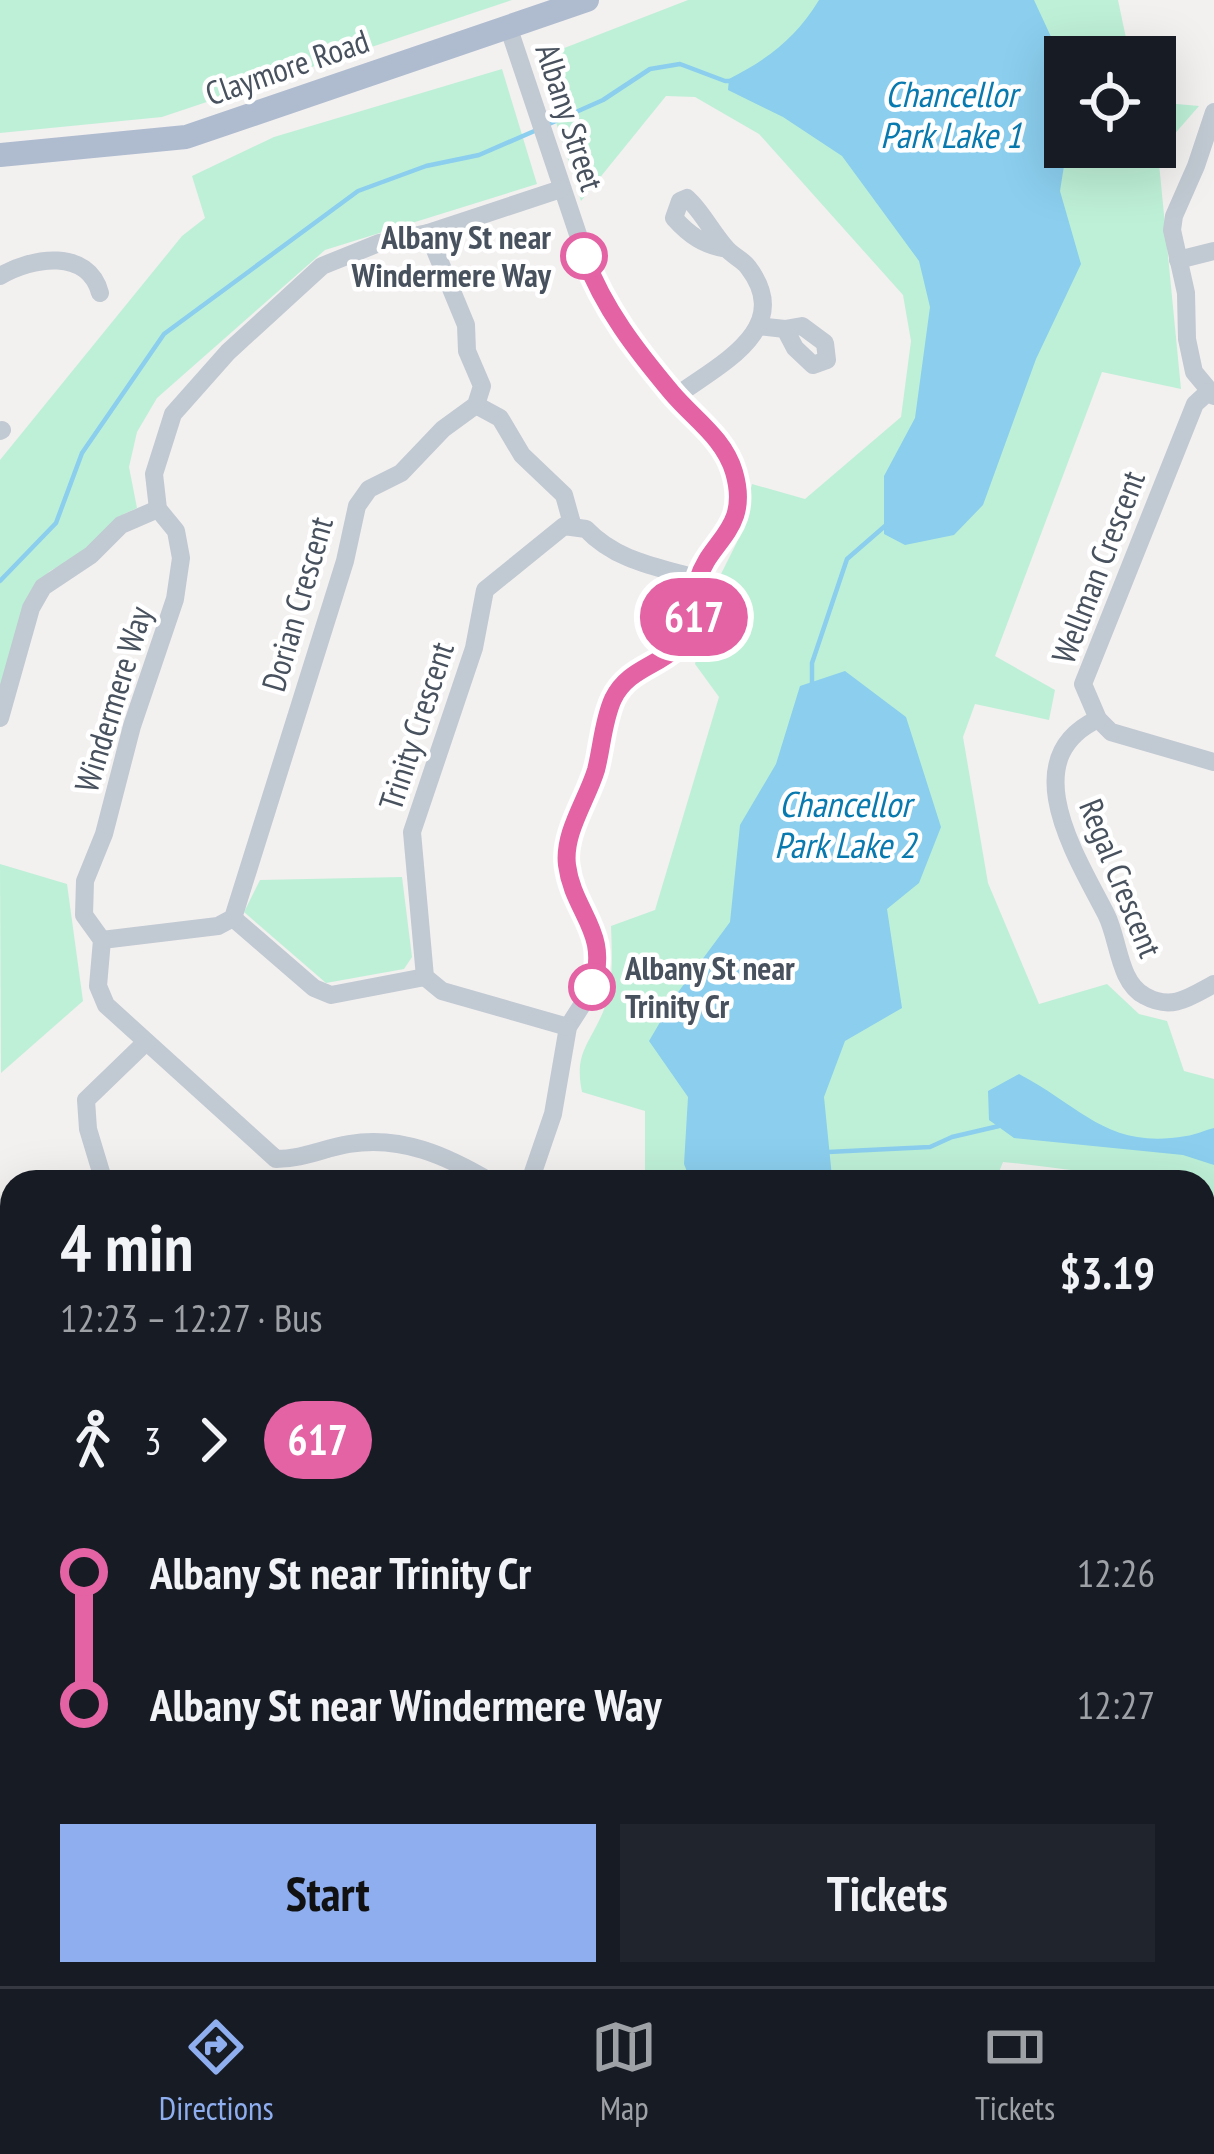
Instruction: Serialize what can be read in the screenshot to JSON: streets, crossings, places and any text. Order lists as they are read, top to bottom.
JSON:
{
  "streets": {
    "main road": ["Claymore Road"],
    "street": [
      "Albany Street",
      "Wellman Crescent",
      "Dorian Crescent",
      "Windermere Way",
      "Trinity Crescent",
      "Regal Crescent"
    ]
  },
  "crossings": [
    ["Claymore Road", "Albany Street"],
    ["Albany Street", "Windermere Way"],
    ["Wellman Crescent", "Regal Crescent"]
  ],
  "water": ["Chancellor Park Lake 1", "Chancellor Park Lake 2"],
  "places": ["Albany St near Windermere Way", "Albany St near Trinity Cr"],
  "lines": ["bus line 617"],
  "page": {
    "on_map": "617",
    "heading": ["4 min", "12:23 – 12:27 · Bus", "$3.19"],
    "legs": ["3", "617"],
    "list": [
      {
        "name": "Albany St near Trinity Cr",
        "value": "12:26"
      },
      {
        "name": "Albany St near Windermere Way",
        "value": "12:27"
      }
    ],
    "buttons": ["Start", "Tickets"],
    "tabs": ["Directions", "Map", "Tickets"]
  }
}
